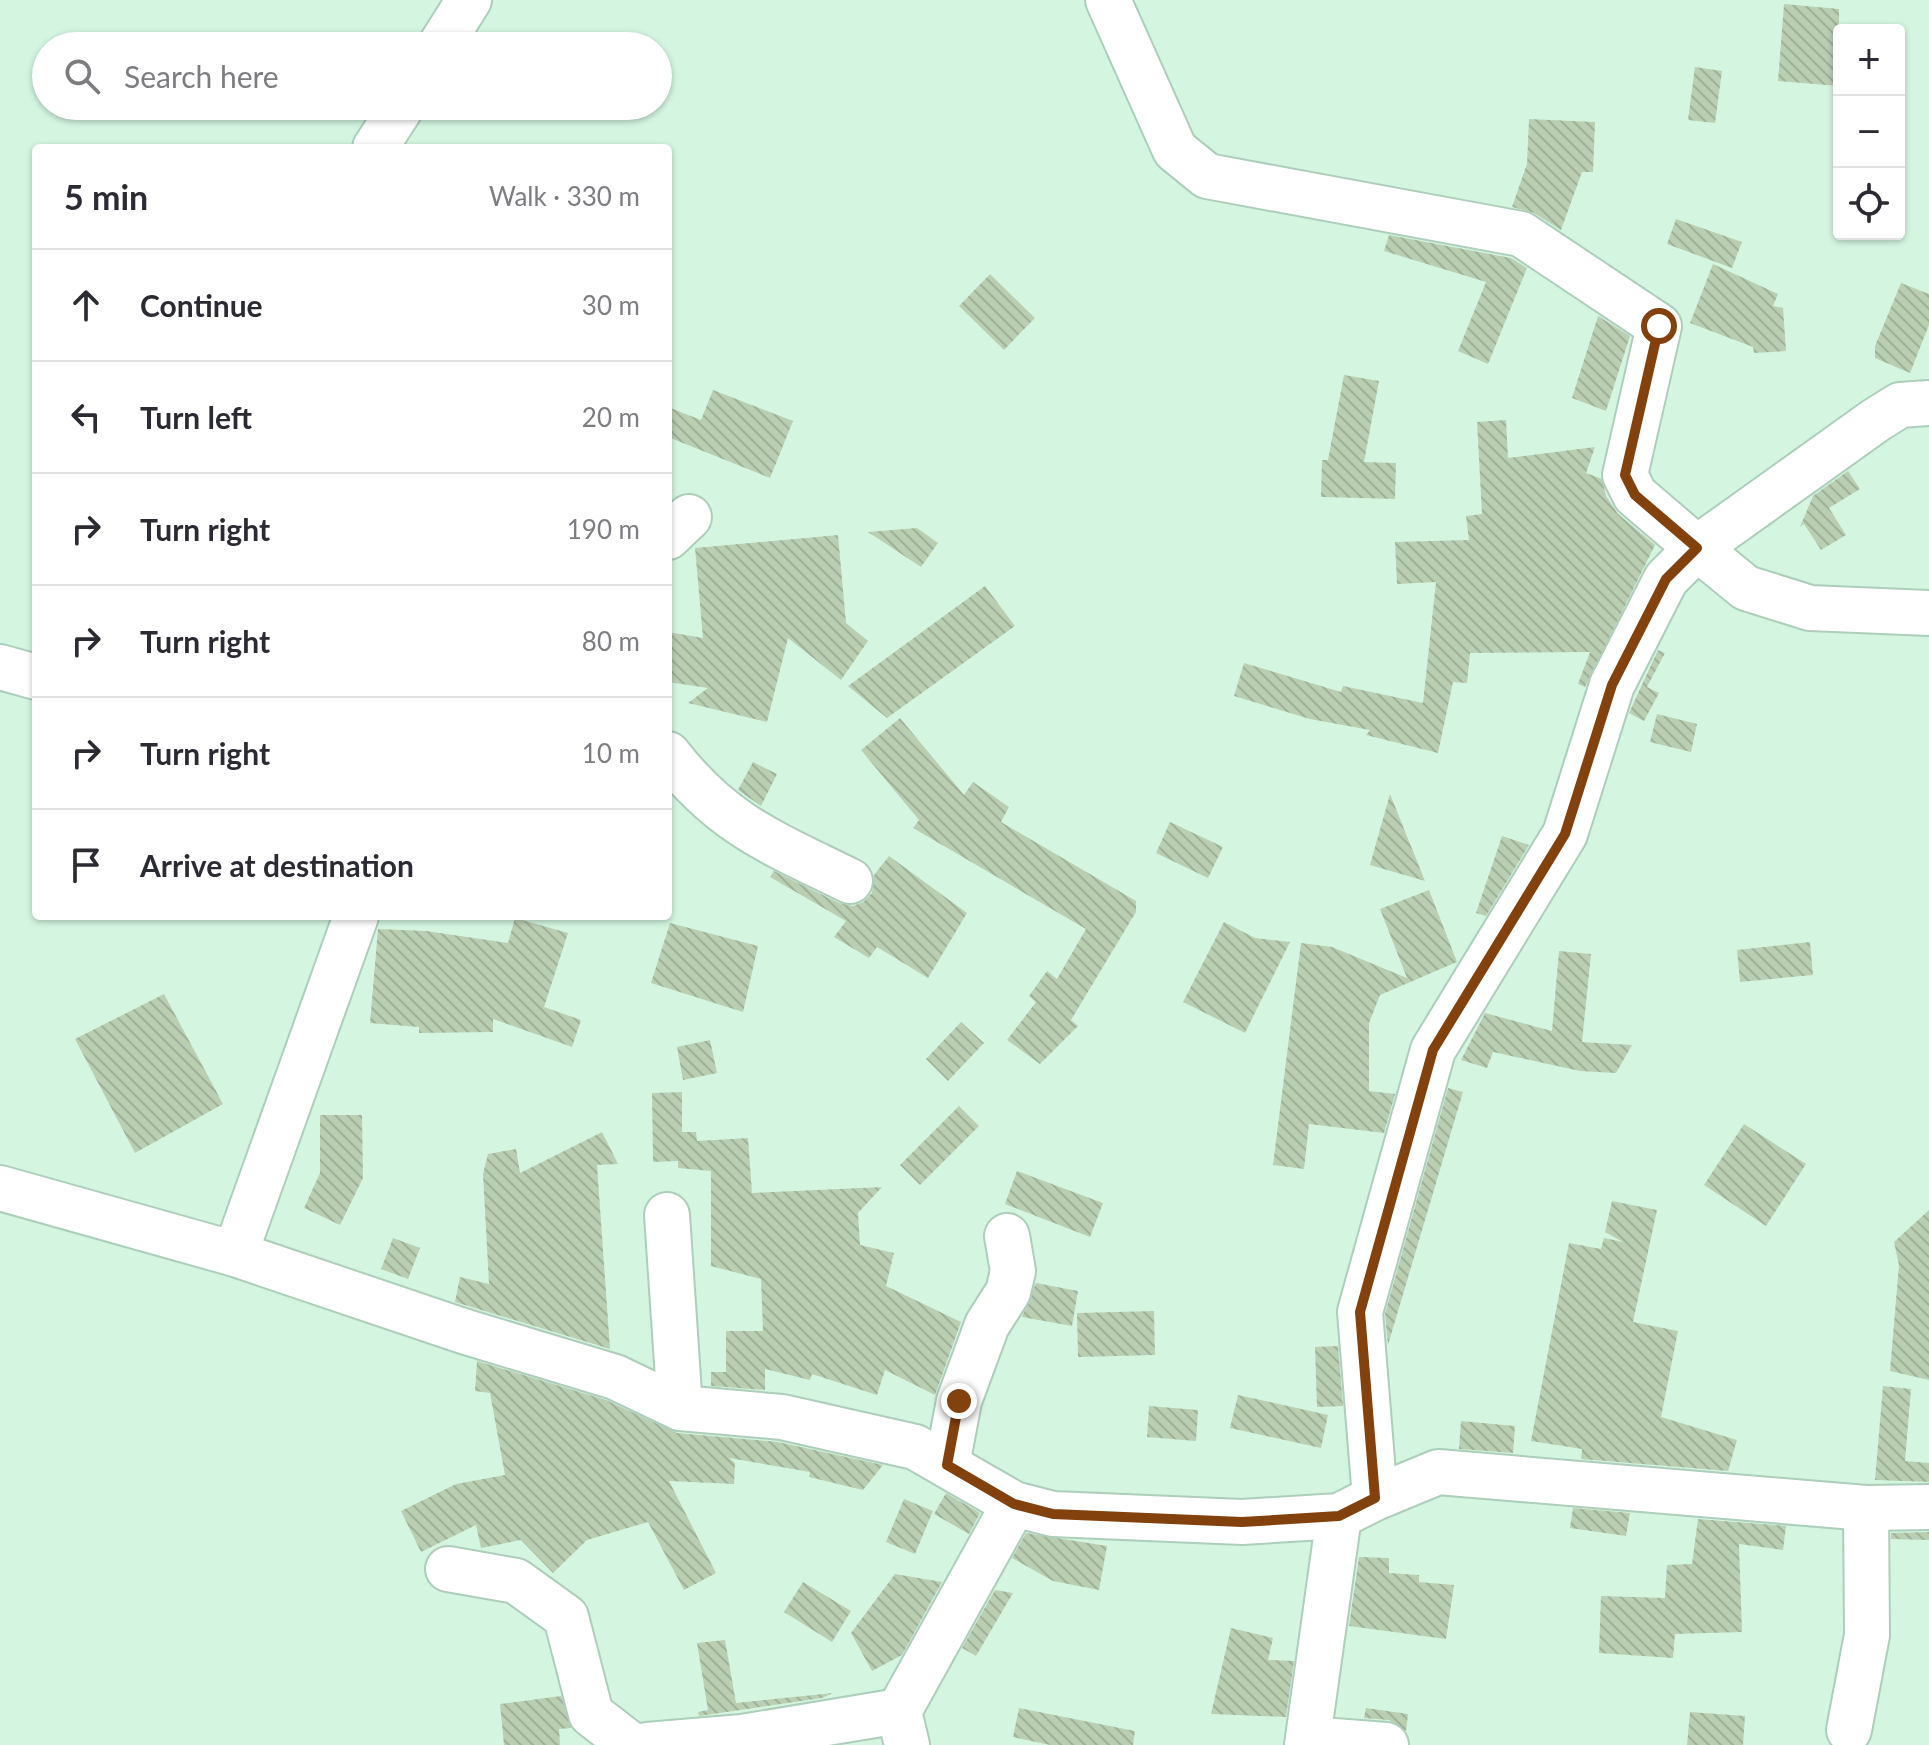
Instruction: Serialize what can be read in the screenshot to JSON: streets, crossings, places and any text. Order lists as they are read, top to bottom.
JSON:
{
  "page": {
    "map_buttons": ["+", "−"],
    "search": "Search here",
    "heading": ["5 min", "Walk · 330 m"],
    "list": [
      ["Continue", "30 m"],
      ["Turn left", "20 m"],
      ["Turn right", "190 m"],
      ["Turn right", "80 m"],
      ["Turn right", "10 m"],
      "Arrive at destination"
    ]
  }
}
